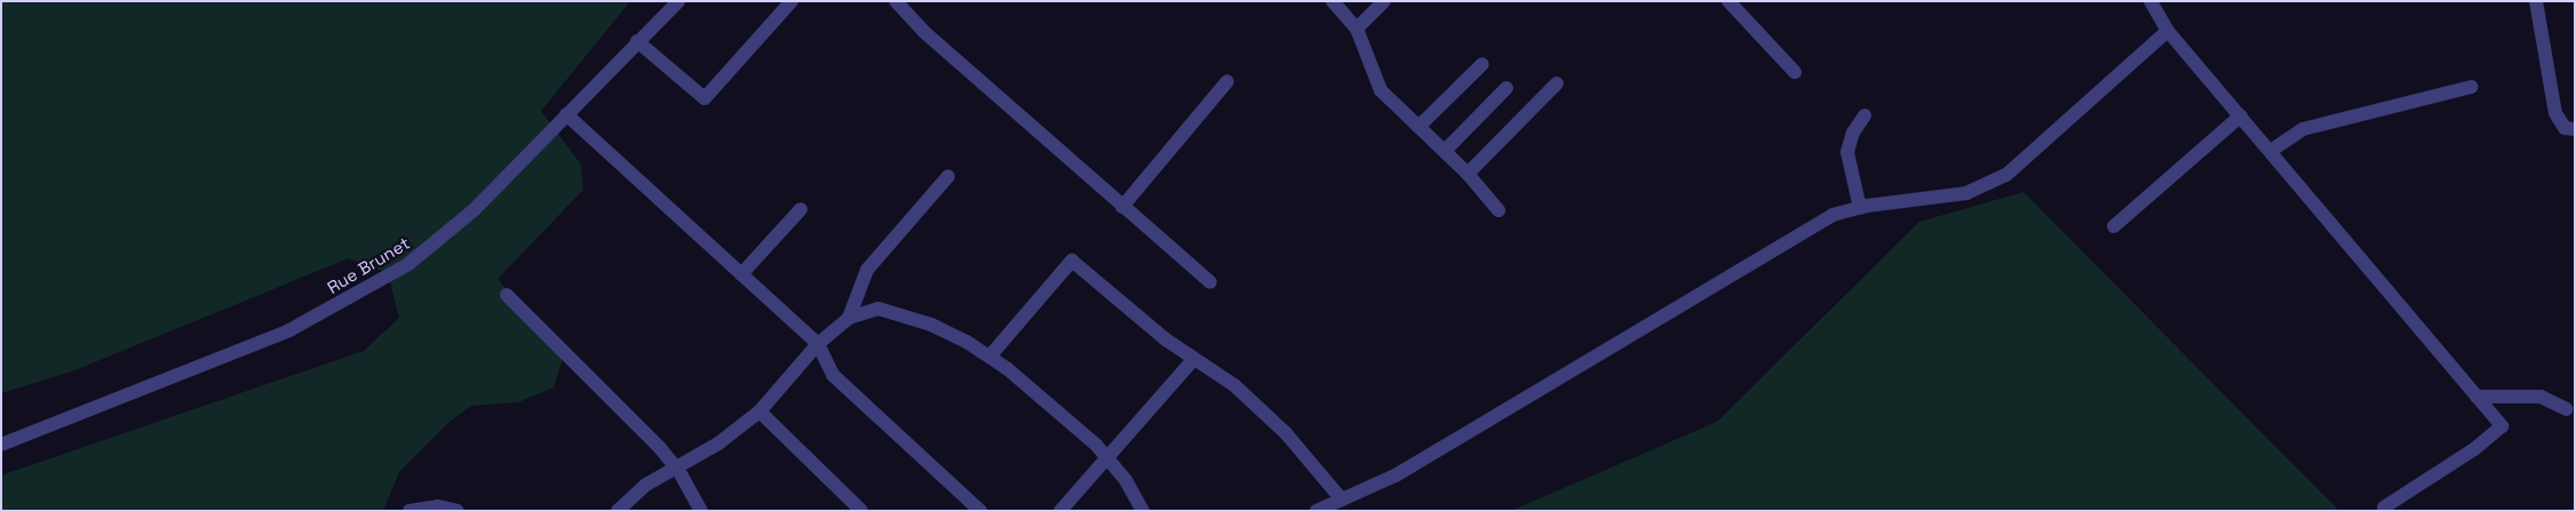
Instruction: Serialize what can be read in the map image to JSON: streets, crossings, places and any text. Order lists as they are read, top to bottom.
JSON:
{
  "streets": {
    "street": ["Rue Brunet"]
  }
}
